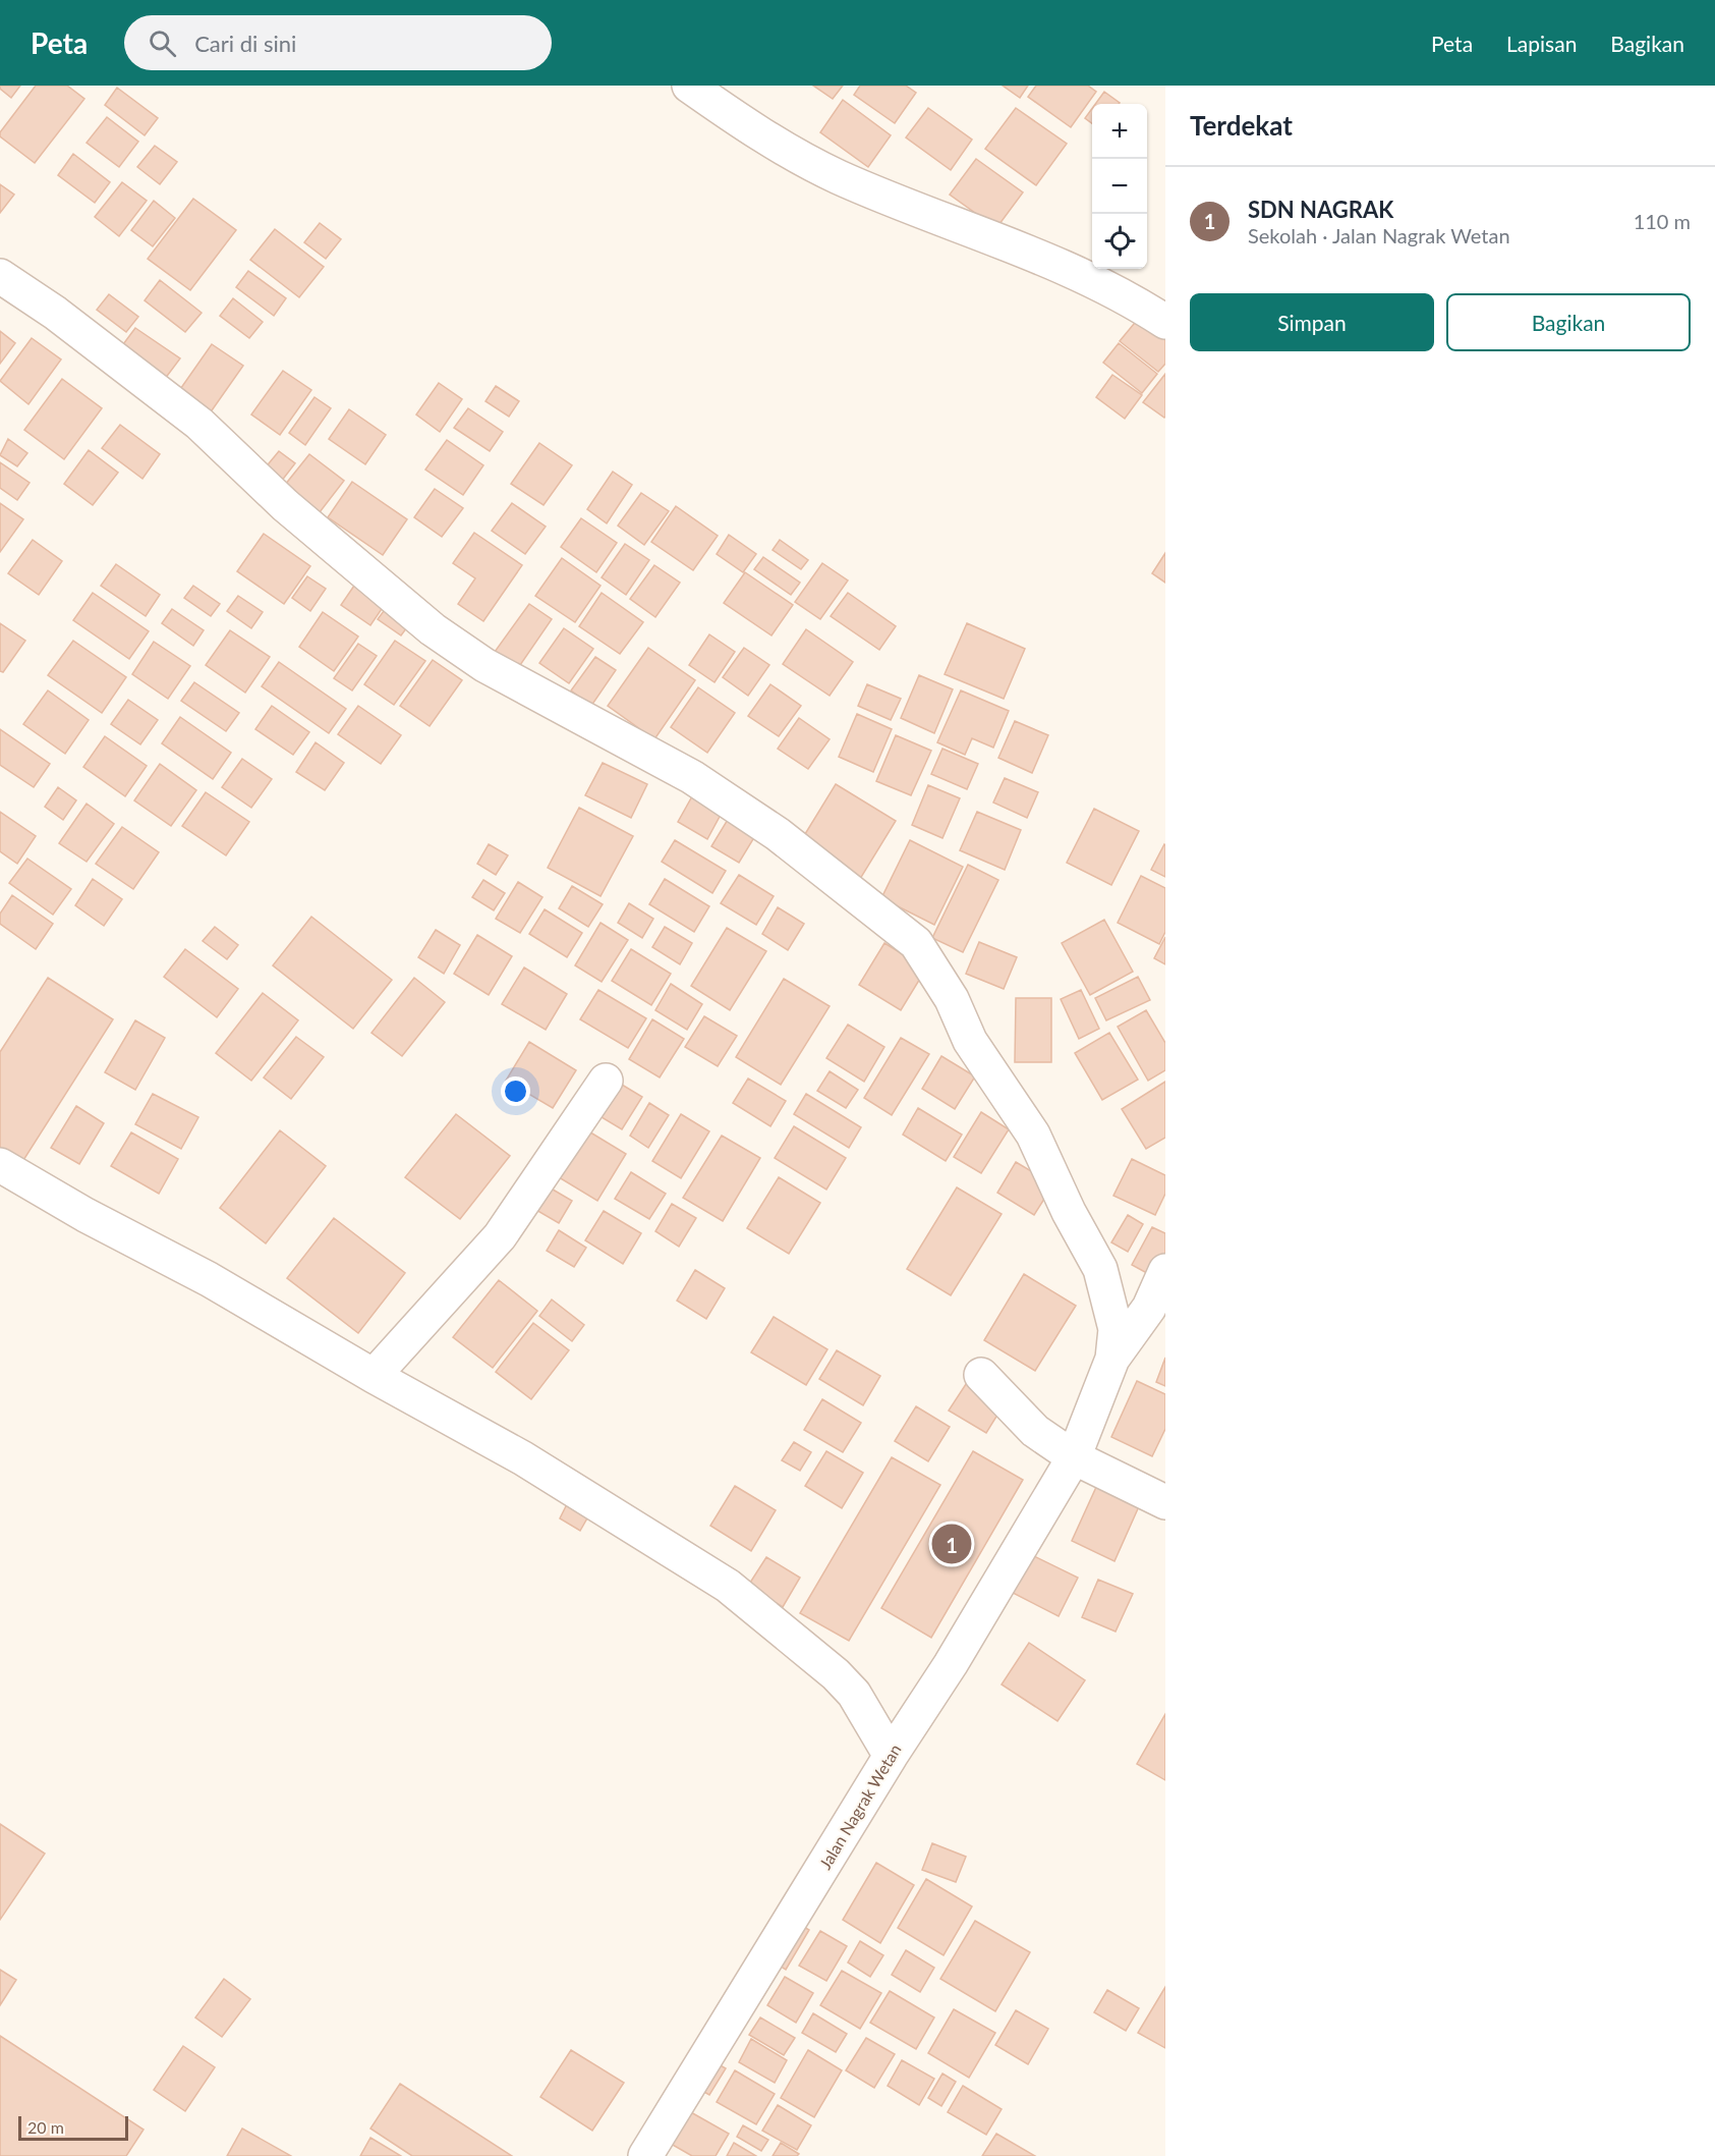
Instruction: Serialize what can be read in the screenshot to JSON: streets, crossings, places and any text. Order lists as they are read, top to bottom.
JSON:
{
  "streets": {
    "street": ["Jalan Nagrak Wetan"]
  },
  "scale_bar": "20 m",
  "page": {
    "header": "Peta",
    "search": "Cari di sini",
    "nav": ["Peta", "Lapisan", "Bagikan"],
    "heading": "Terdekat",
    "map_buttons": ["+", "−"],
    "list": [
      {
        "mark": "1",
        "name": "SDN NAGRAK",
        "note": "Sekolah · Jalan Nagrak Wetan",
        "value": "110 m"
      }
    ],
    "buttons": ["Simpan", "Bagikan"],
    "pins": "1",
    "scale": "20 m"
  }
}
